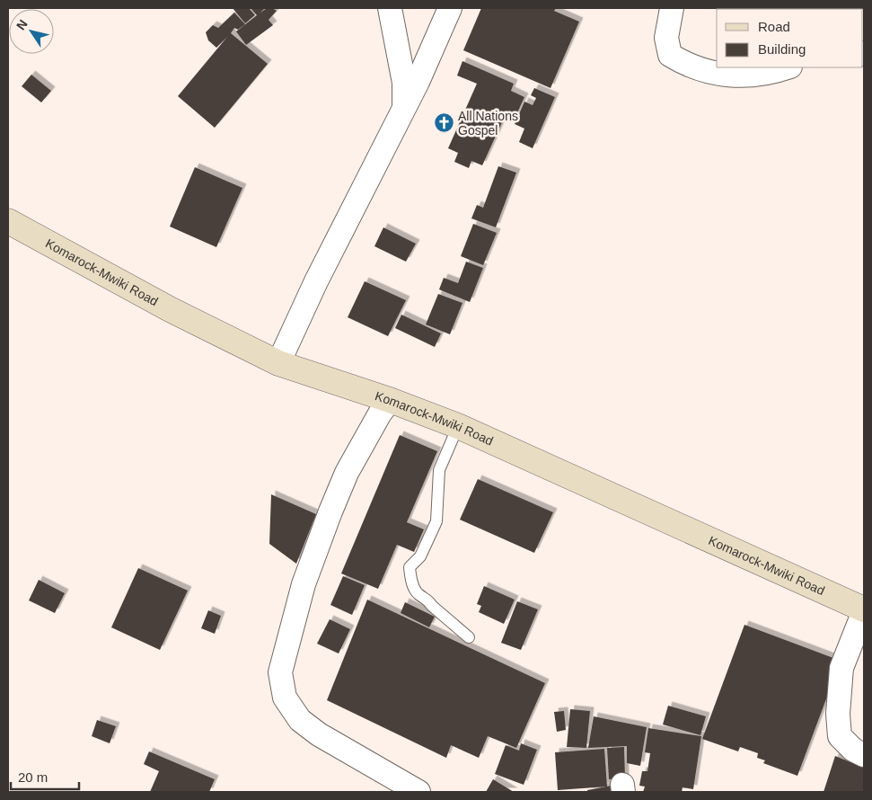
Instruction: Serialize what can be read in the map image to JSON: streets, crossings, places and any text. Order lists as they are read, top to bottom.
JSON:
{
  "streets": {
    "main road": ["Komarock-Mwiki Road"]
  },
  "places": {
    "church": ["All Nations Gospel"]
  },
  "legend": ["Road", "Building"],
  "scale_bar": "20 m",
  "north": "top left"
}
